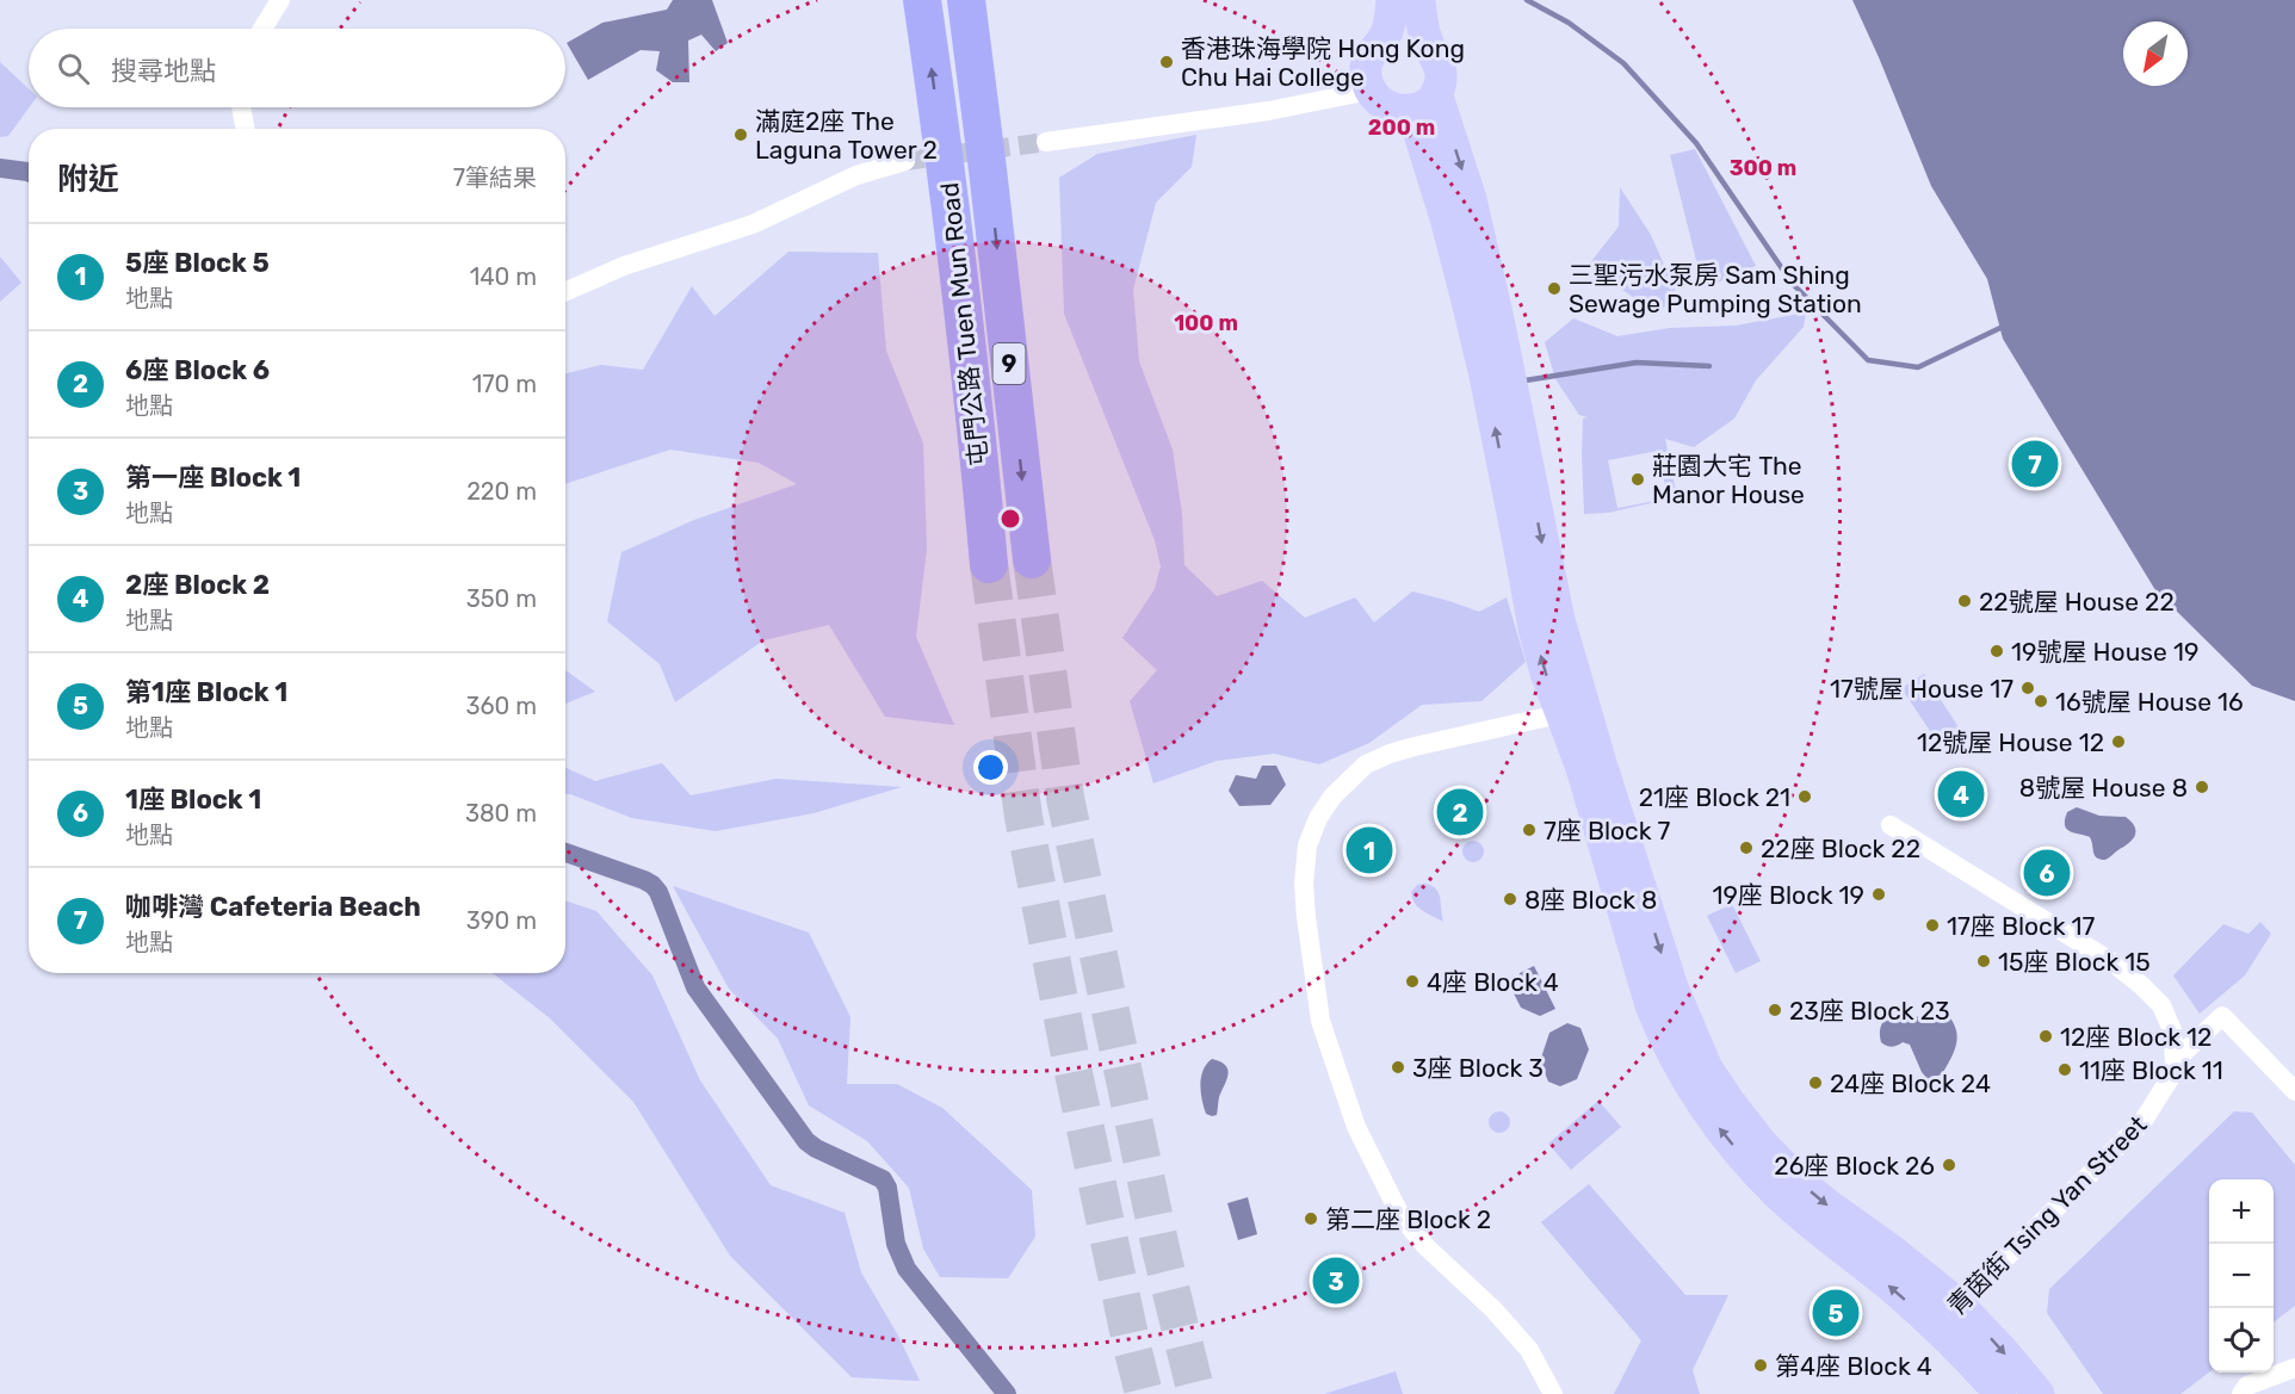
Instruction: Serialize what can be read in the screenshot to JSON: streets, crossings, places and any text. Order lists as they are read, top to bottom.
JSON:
{
  "streets": {
    "highway": ["屯門公路 Tuen Mun Road", "9"],
    "street": ["青茵街 Tsing Yan Street"]
  },
  "places": [
    "香港珠海學院 Hong Kong Chu Hai College",
    "滿庭2座 The Laguna Tower 2",
    "三聖污水泵房 Sam Shing Sewage Pumping Station",
    "莊園大宅 The Manor House",
    "22號屋 House 22",
    "19號屋 House 19",
    "17號屋 House 17",
    "16號屋 House 16",
    "12號屋 House 12",
    "8號屋 House 8",
    "21座 Block 21",
    "7座 Block 7",
    "22座 Block 22",
    "19座 Block 19",
    "8座 Block 8",
    "17座 Block 17",
    "15座 Block 15",
    "4座 Block 4",
    "23座 Block 23",
    "12座 Block 12",
    "3座 Block 3",
    "11座 Block 11",
    "24座 Block 24",
    "26座 Block 26",
    "第二座 Block 2",
    "第4座 Block 4"
  ],
  "north": "bottom left",
  "page": {
    "search": "搜尋地點",
    "heading": ["附近", "7筆結果"],
    "list": [
      {
        "mark": "1",
        "name": "5座 Block 5",
        "note": "地點",
        "value": "140 m"
      },
      {
        "mark": "2",
        "name": "6座 Block 6",
        "note": "地點",
        "value": "170 m"
      },
      {
        "mark": "3",
        "name": "第一座 Block 1",
        "note": "地點",
        "value": "220 m"
      },
      {
        "mark": "4",
        "name": "2座 Block 2",
        "note": "地點",
        "value": "350 m"
      },
      {
        "mark": "5",
        "name": "第1座 Block 1",
        "note": "地點",
        "value": "360 m"
      },
      {
        "mark": "6",
        "name": "1座 Block 1",
        "note": "地點",
        "value": "380 m"
      },
      {
        "mark": "7",
        "name": "咖啡灣 Cafeteria Beach",
        "note": "地點",
        "value": "390 m"
      }
    ],
    "pins": [
      "7",
      "4",
      "2",
      "1",
      "6",
      "3",
      "5"
    ],
    "map_buttons": ["+", "−"]
  },
  "rings": ["200 m", "300 m", "100 m"]
}
